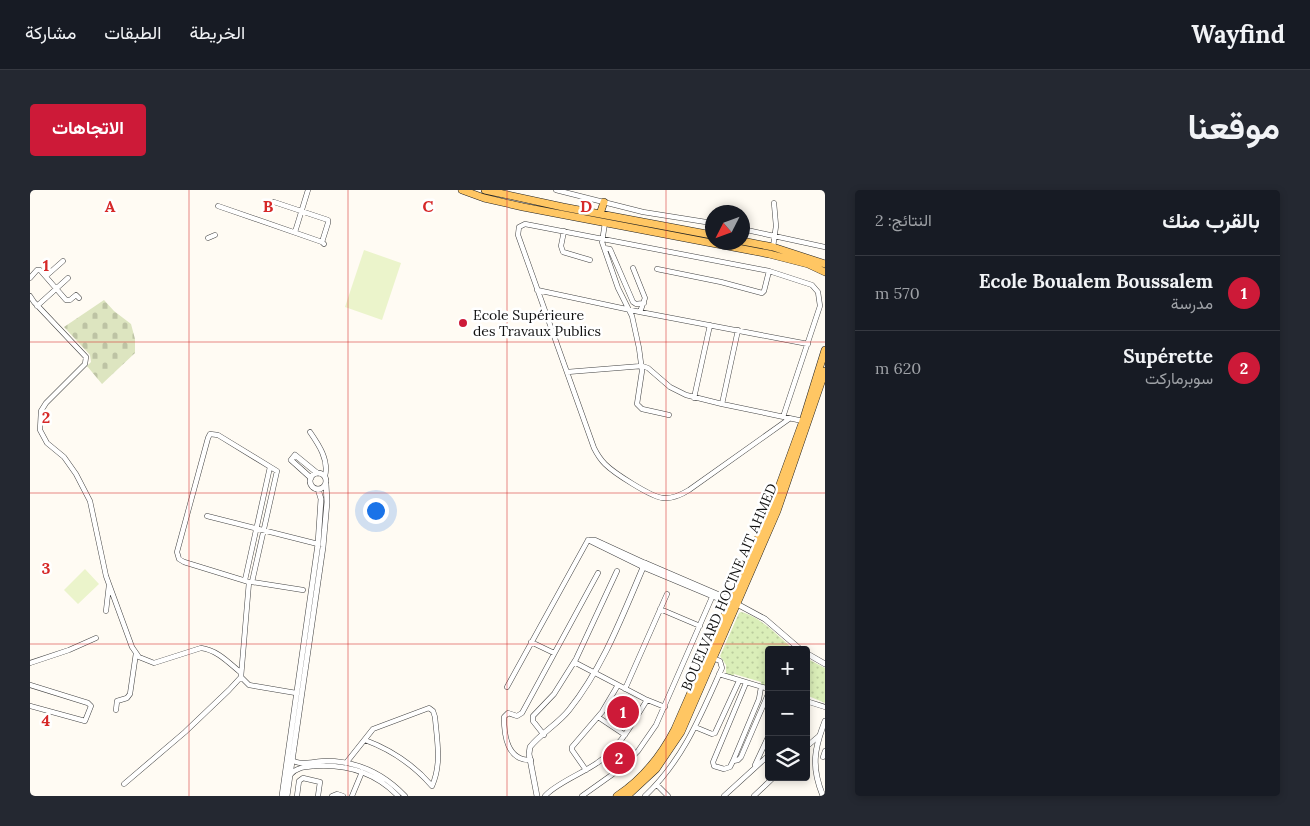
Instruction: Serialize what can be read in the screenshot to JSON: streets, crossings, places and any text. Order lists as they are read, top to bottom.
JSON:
{
  "streets": {
    "main road": ["BOUELVARD HOCINE AIT AHMED"]
  },
  "places": ["Ecole Supérieure des Travaux Publics"],
  "north": "bottom left",
  "page": {
    "header": "Wayfind",
    "nav": ["الخريطة", "الطبقات", "مشاركة"],
    "title": "موقعنا",
    "buttons": "الاتجاهات",
    "heading": ["بالقرب منك", "النتائج: 2"],
    "list": [
      {
        "mark": "1",
        "name": "Ecole Boualem Boussalem",
        "note": "مدرسة",
        "value": "570 m"
      },
      {
        "mark": "2",
        "name": "Supérette",
        "note": "سوبرماركت",
        "value": "620 m"
      }
    ],
    "map_buttons": ["+", "−"],
    "pins": ["1", "2"]
  },
  "grid": {
    "columns": [
      "A",
      "B",
      "C",
      "D"
    ],
    "rows": [
      "1",
      "2",
      "3",
      "4"
    ]
  }
}
